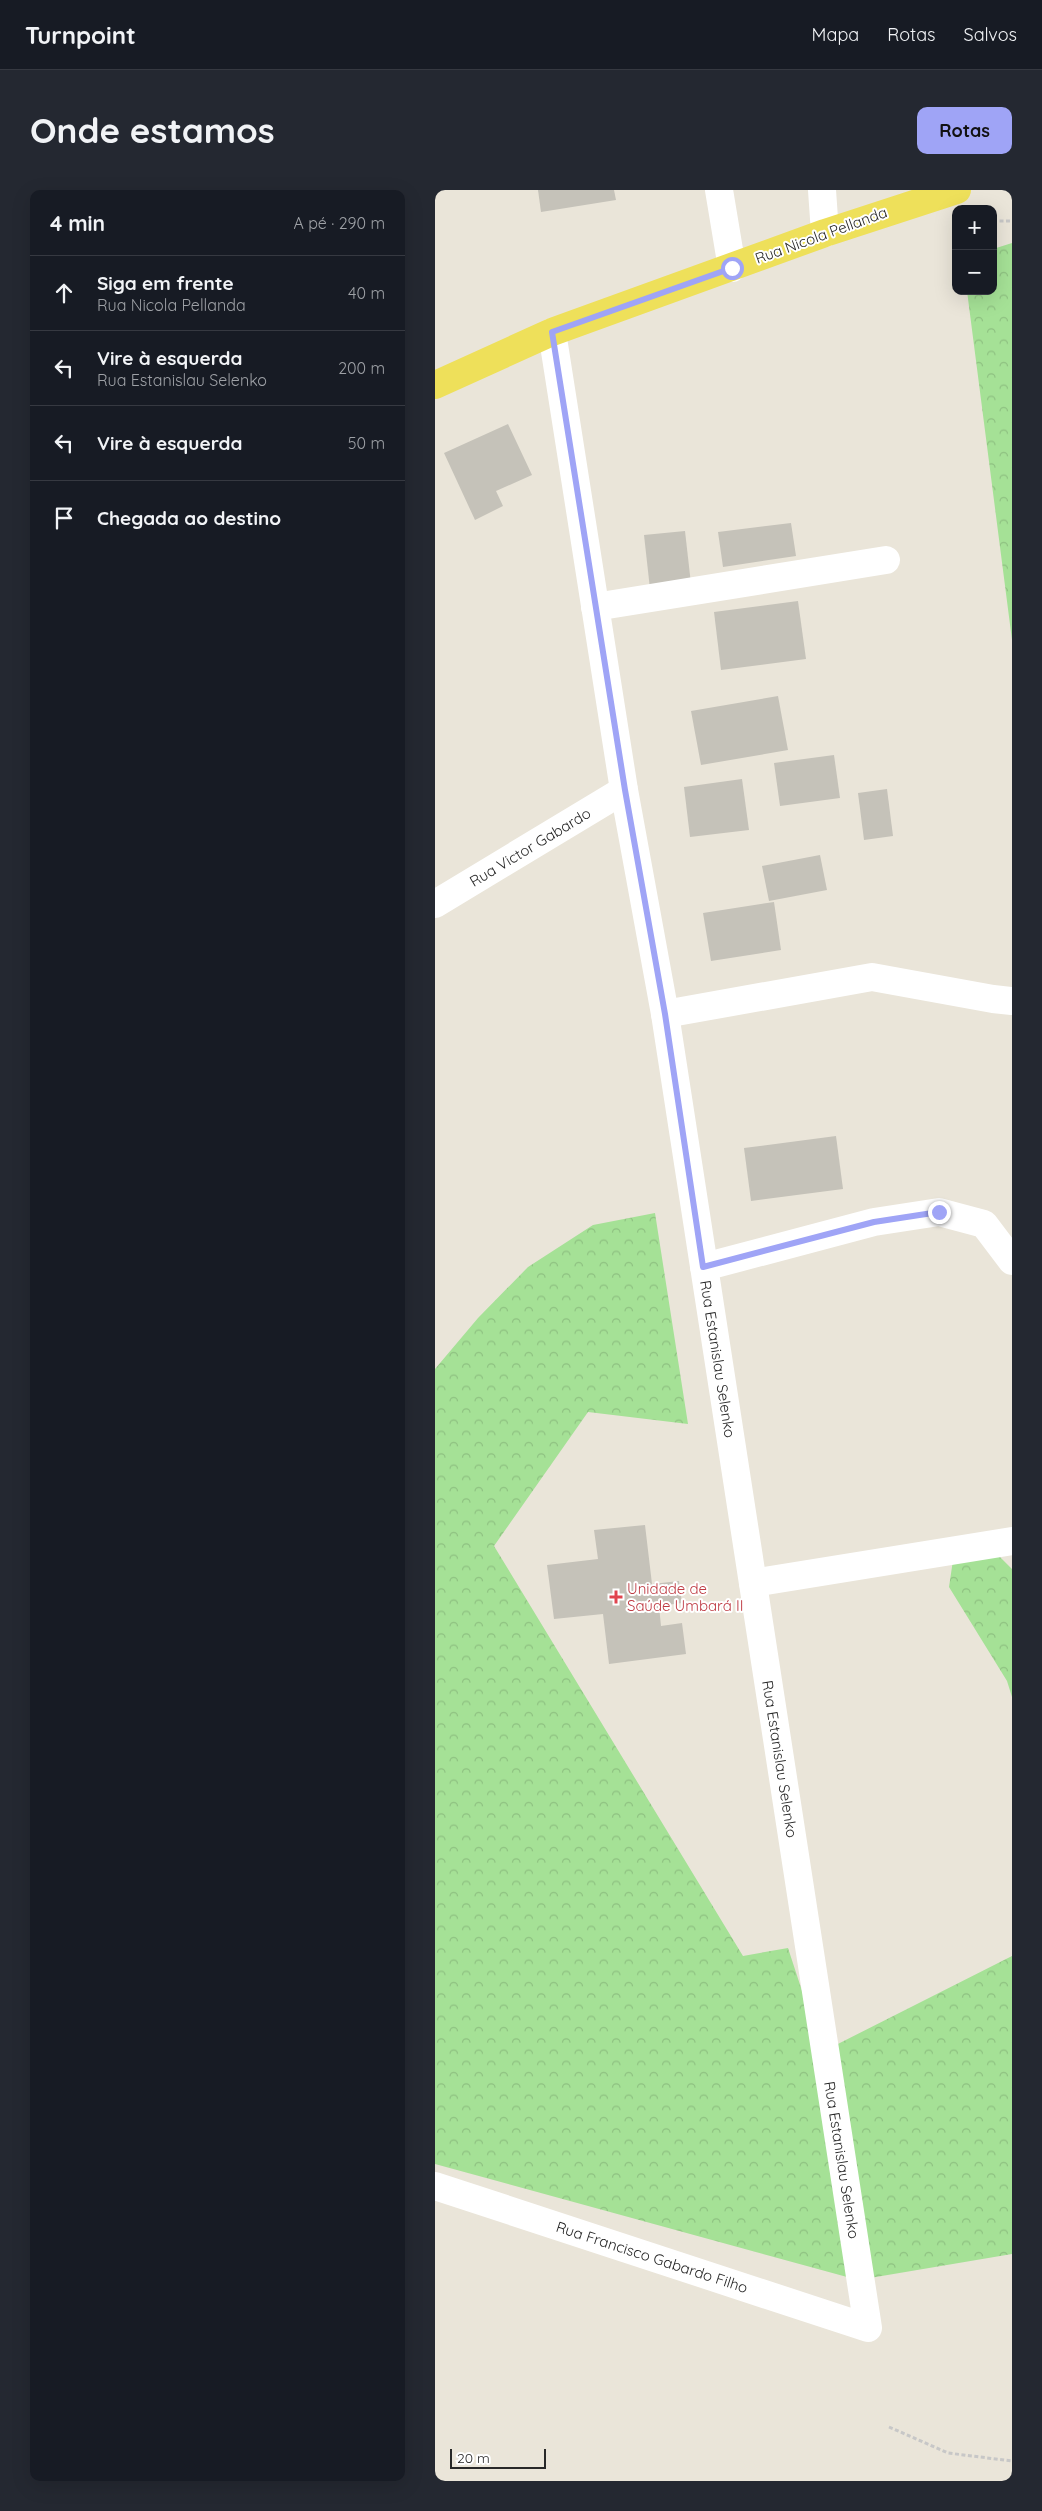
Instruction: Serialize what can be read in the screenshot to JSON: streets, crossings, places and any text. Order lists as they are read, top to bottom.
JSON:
{
  "streets": {
    "main road": ["Rua Nicola Pellanda"],
    "street": ["Rua Victor Gabardo", "Rua Estanislau Selenko", "Rua Francisco Gabardo Filho"]
  },
  "crossings": [
    ["Rua Nicola Pellanda", "Rua Estanislau Selenko"],
    ["Rua Victor Gabardo", "Rua Estanislau Selenko"],
    ["Rua Estanislau Selenko", "Rua Francisco Gabardo Filho"]
  ],
  "places": {
    "health": ["Unidade de Saúde Umbará II"]
  },
  "scale_bar": "20 m",
  "page": {
    "header": "Turnpoint",
    "nav": ["Mapa", "Rotas", "Salvos"],
    "buttons": "Rotas",
    "title": "Onde estamos",
    "heading": ["4 min", "A pé · 290 m"],
    "map_buttons": ["+", "−"],
    "list": [
      ["Siga em frente", "Rua Nicola Pellanda", "40 m"],
      ["Vire à esquerda", "Rua Estanislau Selenko", "200 m"],
      ["Vire à esquerda", "50 m"],
      "Chegada ao destino"
    ],
    "scale": "20 m"
  }
}
